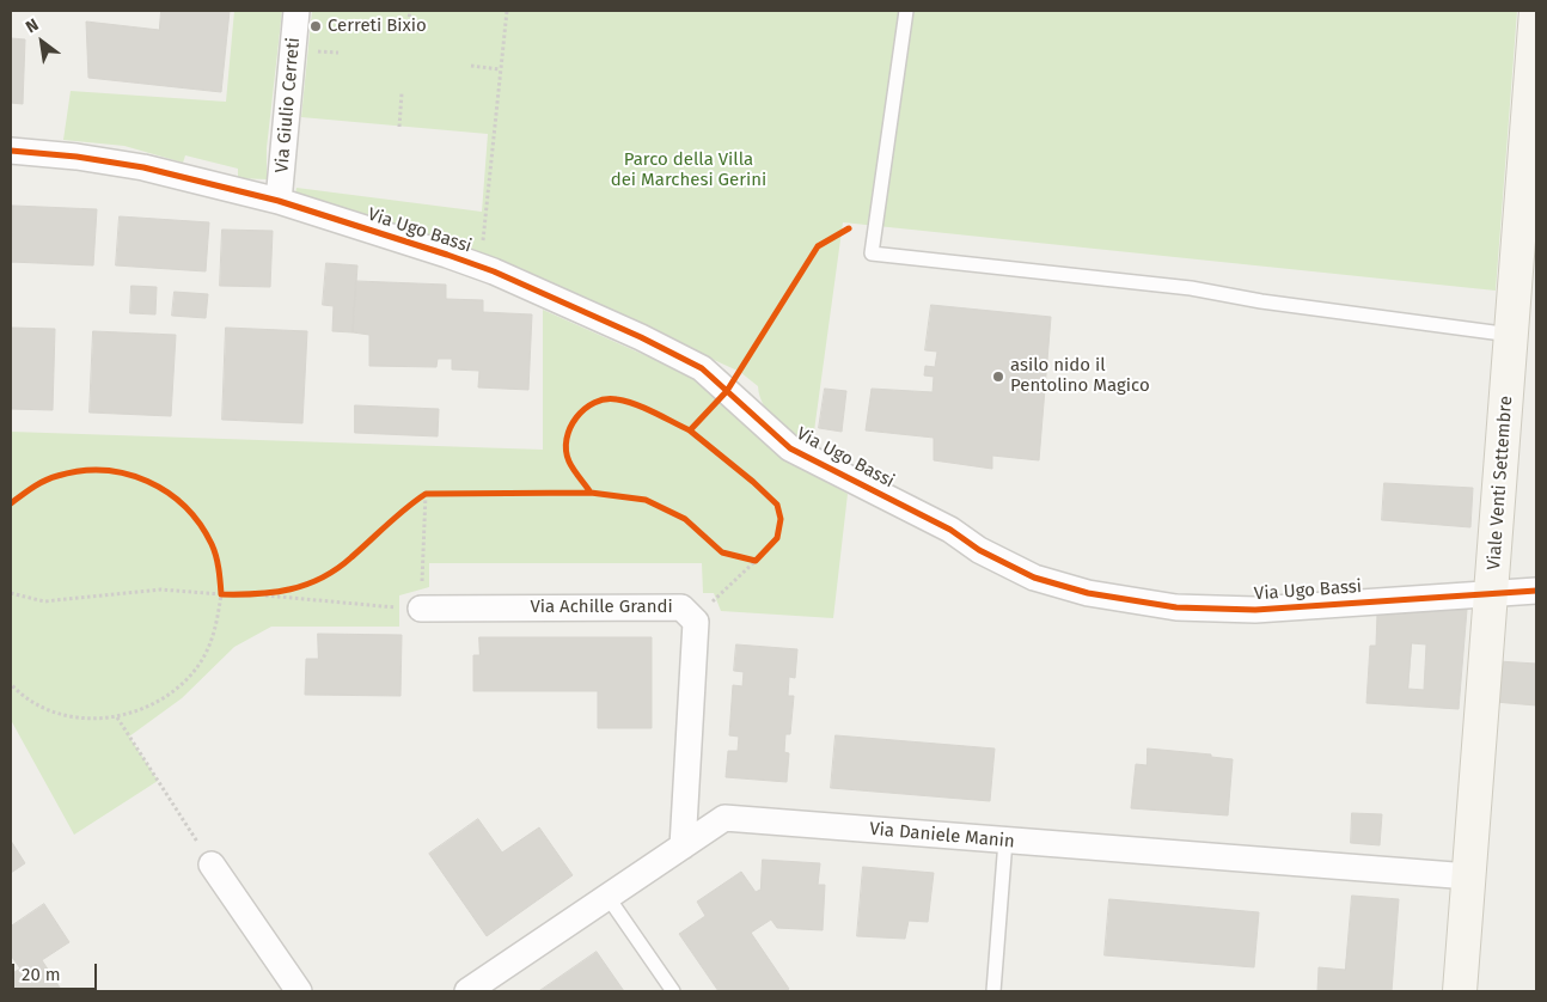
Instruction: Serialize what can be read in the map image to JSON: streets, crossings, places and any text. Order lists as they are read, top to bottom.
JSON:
{
  "streets": {
    "street": [
      "Via Giulio Cerreti",
      "Via Ugo Bassi",
      "Viale Venti Settembre",
      "Via Achille Grandi",
      "Via Daniele Manin"
    ]
  },
  "crossings": [
    ["Via Giulio Cerreti", "Via Ugo Bassi"],
    ["Via Ugo Bassi", "Viale Venti Settembre"],
    ["Viale Venti Settembre", "Via Daniele Manin"],
    ["Via Achille Grandi", "Via Daniele Manin"]
  ],
  "parks": ["Parco della Villa dei Marchesi Gerini"],
  "places": ["Cerreti Bixio", "asilo nido il Pentolino Magico"],
  "scale_bar": "20 m",
  "north": "top left"
}
